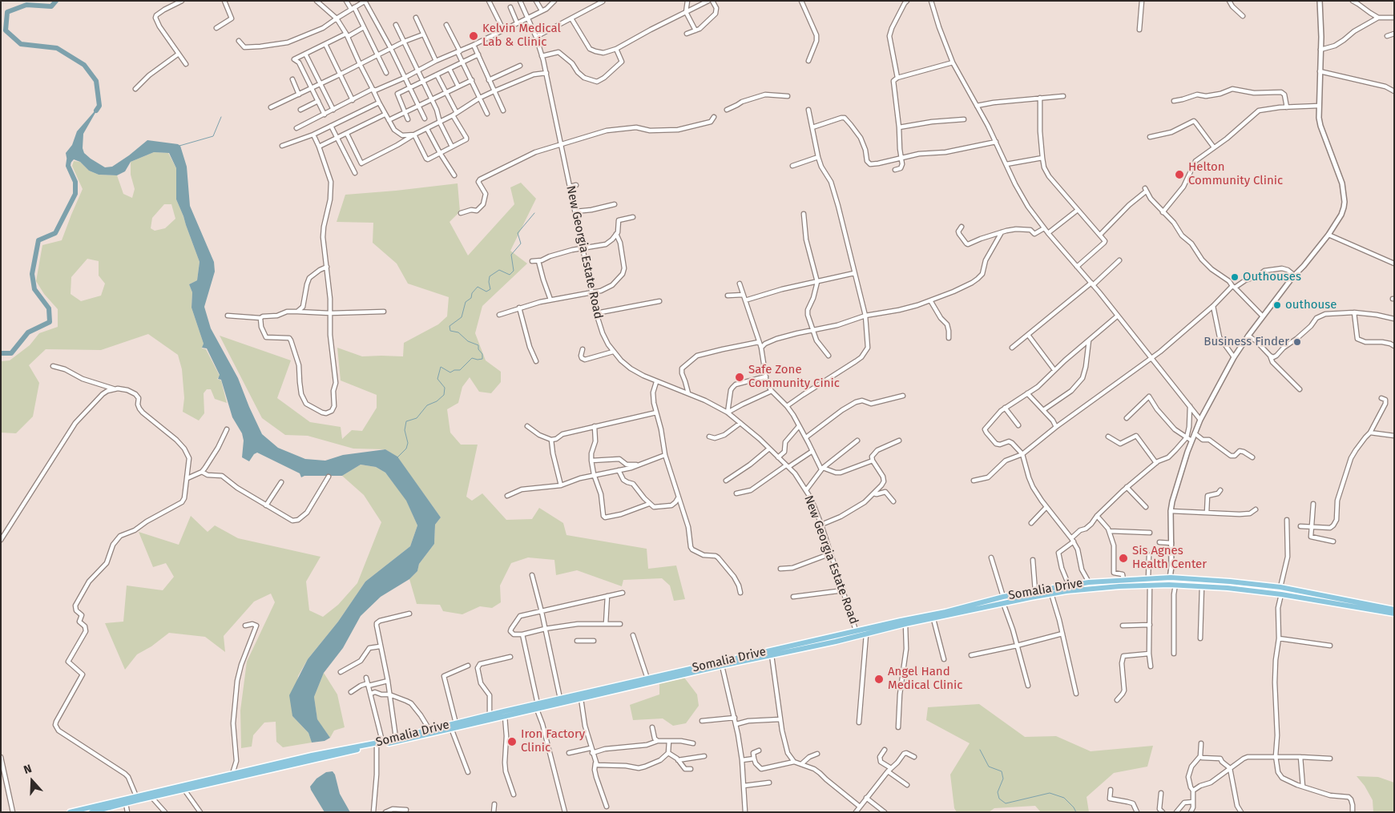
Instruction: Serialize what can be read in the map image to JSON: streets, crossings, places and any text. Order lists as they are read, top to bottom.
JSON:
{
  "streets": {
    "main road": ["Somalia Drive"],
    "street": ["New Georgia Estate Road"]
  },
  "crossings": [
    ["New Georgia Estate Road", "Somalia Drive"]
  ],
  "places": [
    "Kelvin Medical Lab & Clinic",
    "Helton Community Clinic",
    "Outhouses",
    "outhouse",
    "Business Finder",
    "Safe Zone Community Cinic",
    "Sis Agnes Health Center",
    "Angel Hand Medical Clinic",
    "Iron Factory Clinic"
  ],
  "north": "top"
}
